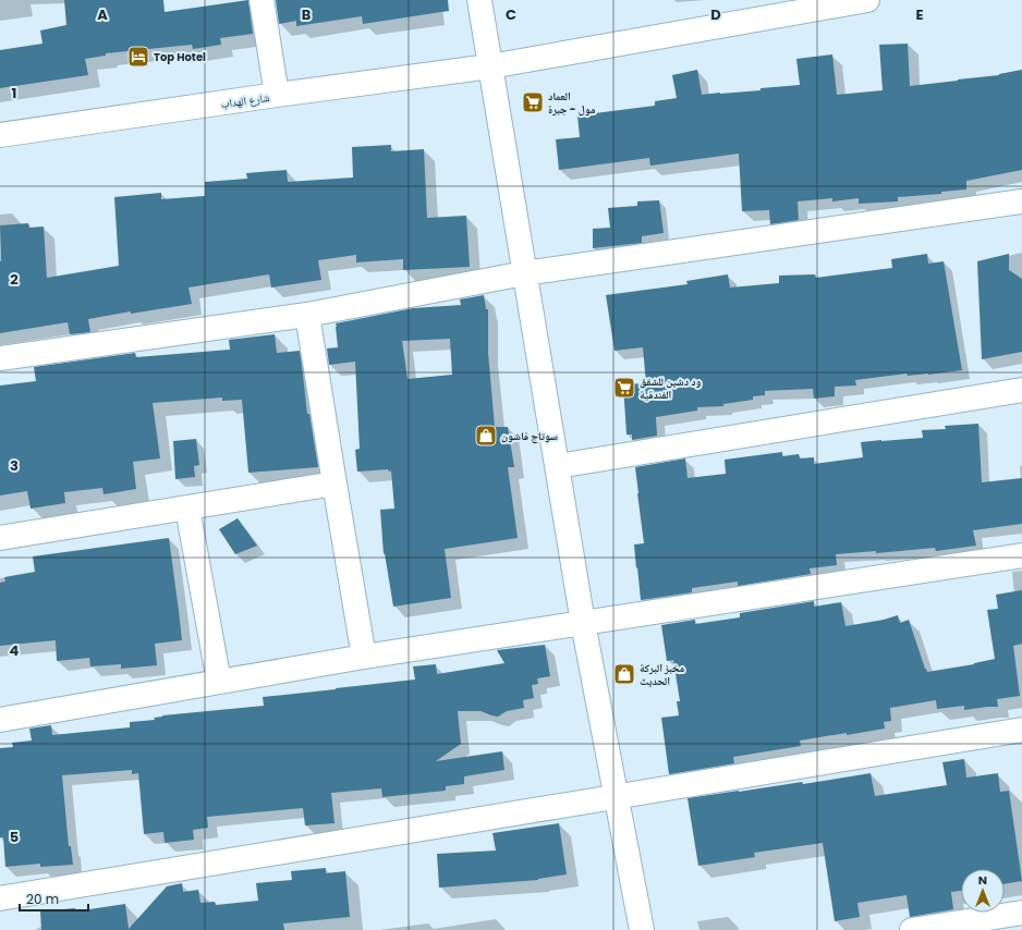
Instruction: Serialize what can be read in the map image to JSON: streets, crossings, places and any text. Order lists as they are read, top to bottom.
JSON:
{
  "streets": {
    "street": ["شارع الهداب"]
  },
  "places": {
    "hotel": ["Top Hotel"],
    "supermarket": ["العماد مول - جبرة", "ود دشين للشقق الفندقية"],
    "shop": ["سوتاج فاشون", "مخبز البركة الحديث"]
  },
  "scale_bar": "20 m",
  "north": "top",
  "grid": {
    "columns": [
      "A",
      "B",
      "C",
      "D",
      "E"
    ],
    "rows": [
      "1",
      "2",
      "3",
      "4",
      "5"
    ]
  }
}
